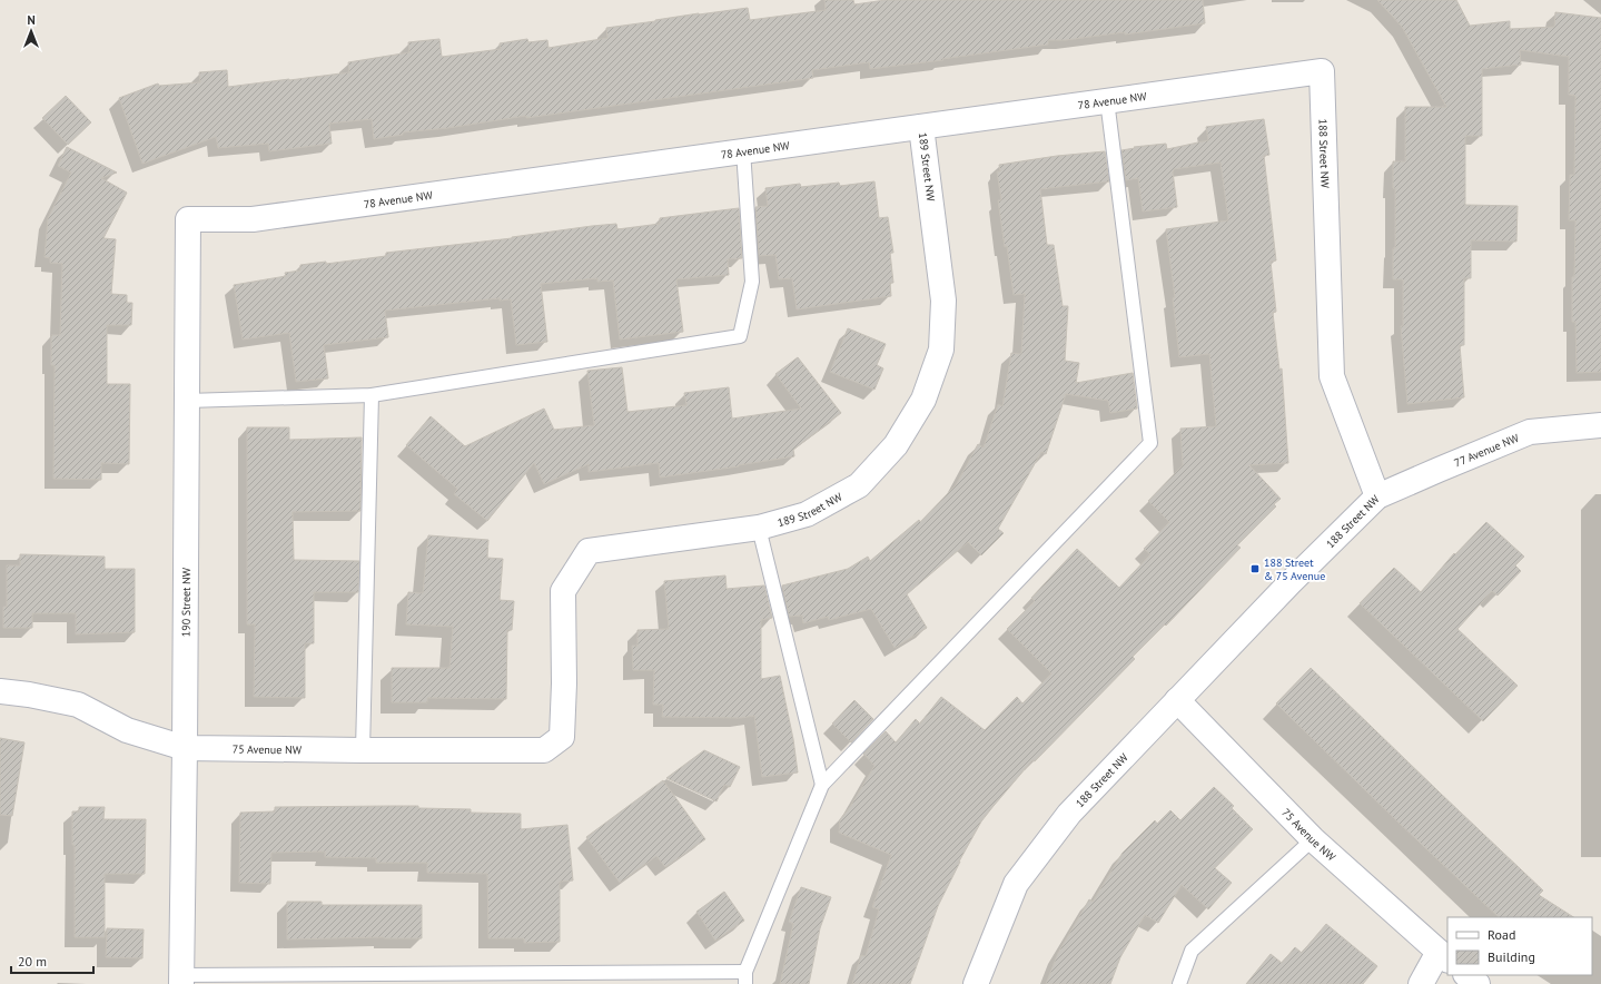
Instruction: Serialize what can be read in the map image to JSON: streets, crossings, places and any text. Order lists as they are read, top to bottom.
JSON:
{
  "streets": {
    "street": [
      "78 Avenue NW",
      "188 Street NW",
      "189 Street NW",
      "77 Avenue NW",
      "190 Street NW",
      "75 Avenue NW"
    ]
  },
  "crossings": [
    ["78 Avenue NW", "188 Street NW"],
    ["78 Avenue NW", "189 Street NW"],
    ["78 Avenue NW", "190 Street NW"],
    ["188 Street NW", "77 Avenue NW"],
    ["188 Street NW", "75 Avenue NW"],
    ["189 Street NW", "75 Avenue NW"],
    ["190 Street NW", "75 Avenue NW"]
  ],
  "places": {
    "transit": ["188 Street & 75 Avenue"]
  },
  "legend": ["Road", "Building"],
  "scale_bar": "20 m",
  "north": "top"
}
